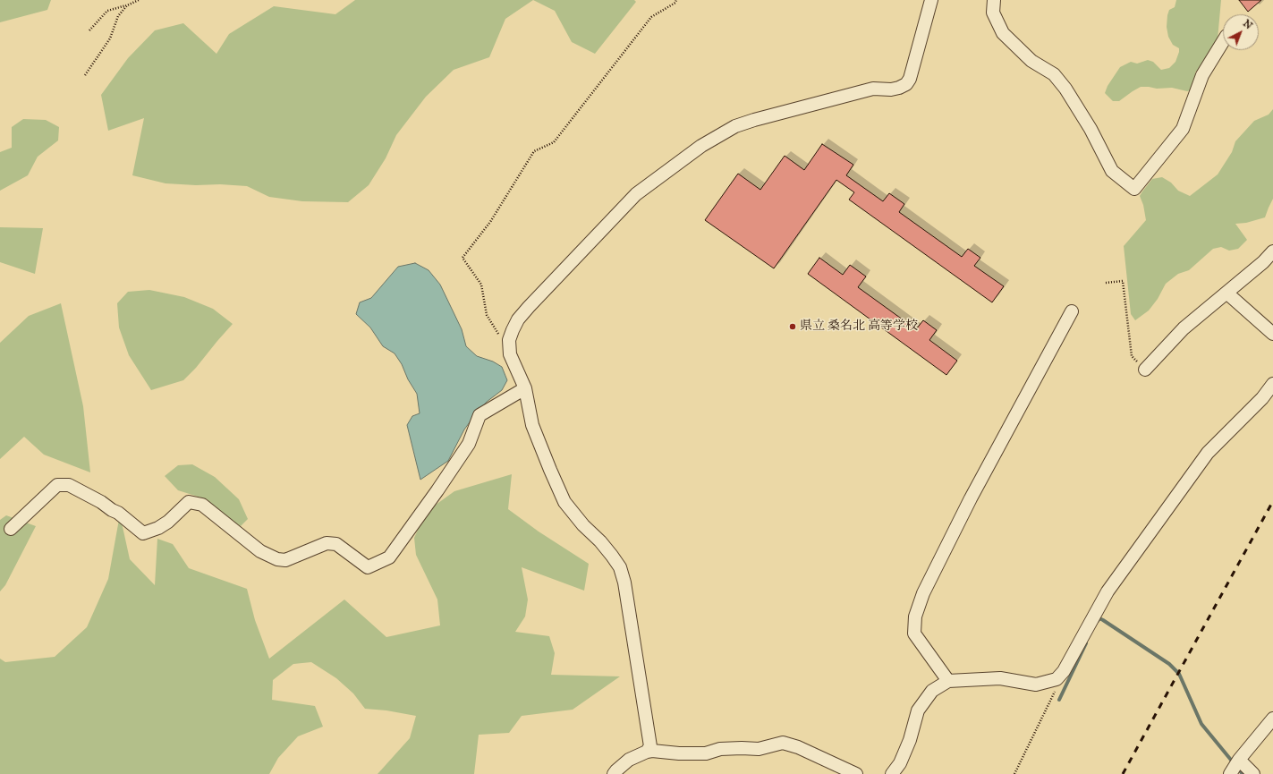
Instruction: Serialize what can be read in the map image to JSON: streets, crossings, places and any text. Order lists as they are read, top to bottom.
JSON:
{
  "places": ["県立 桑名北 高等学校"],
  "north": "top right"
}
